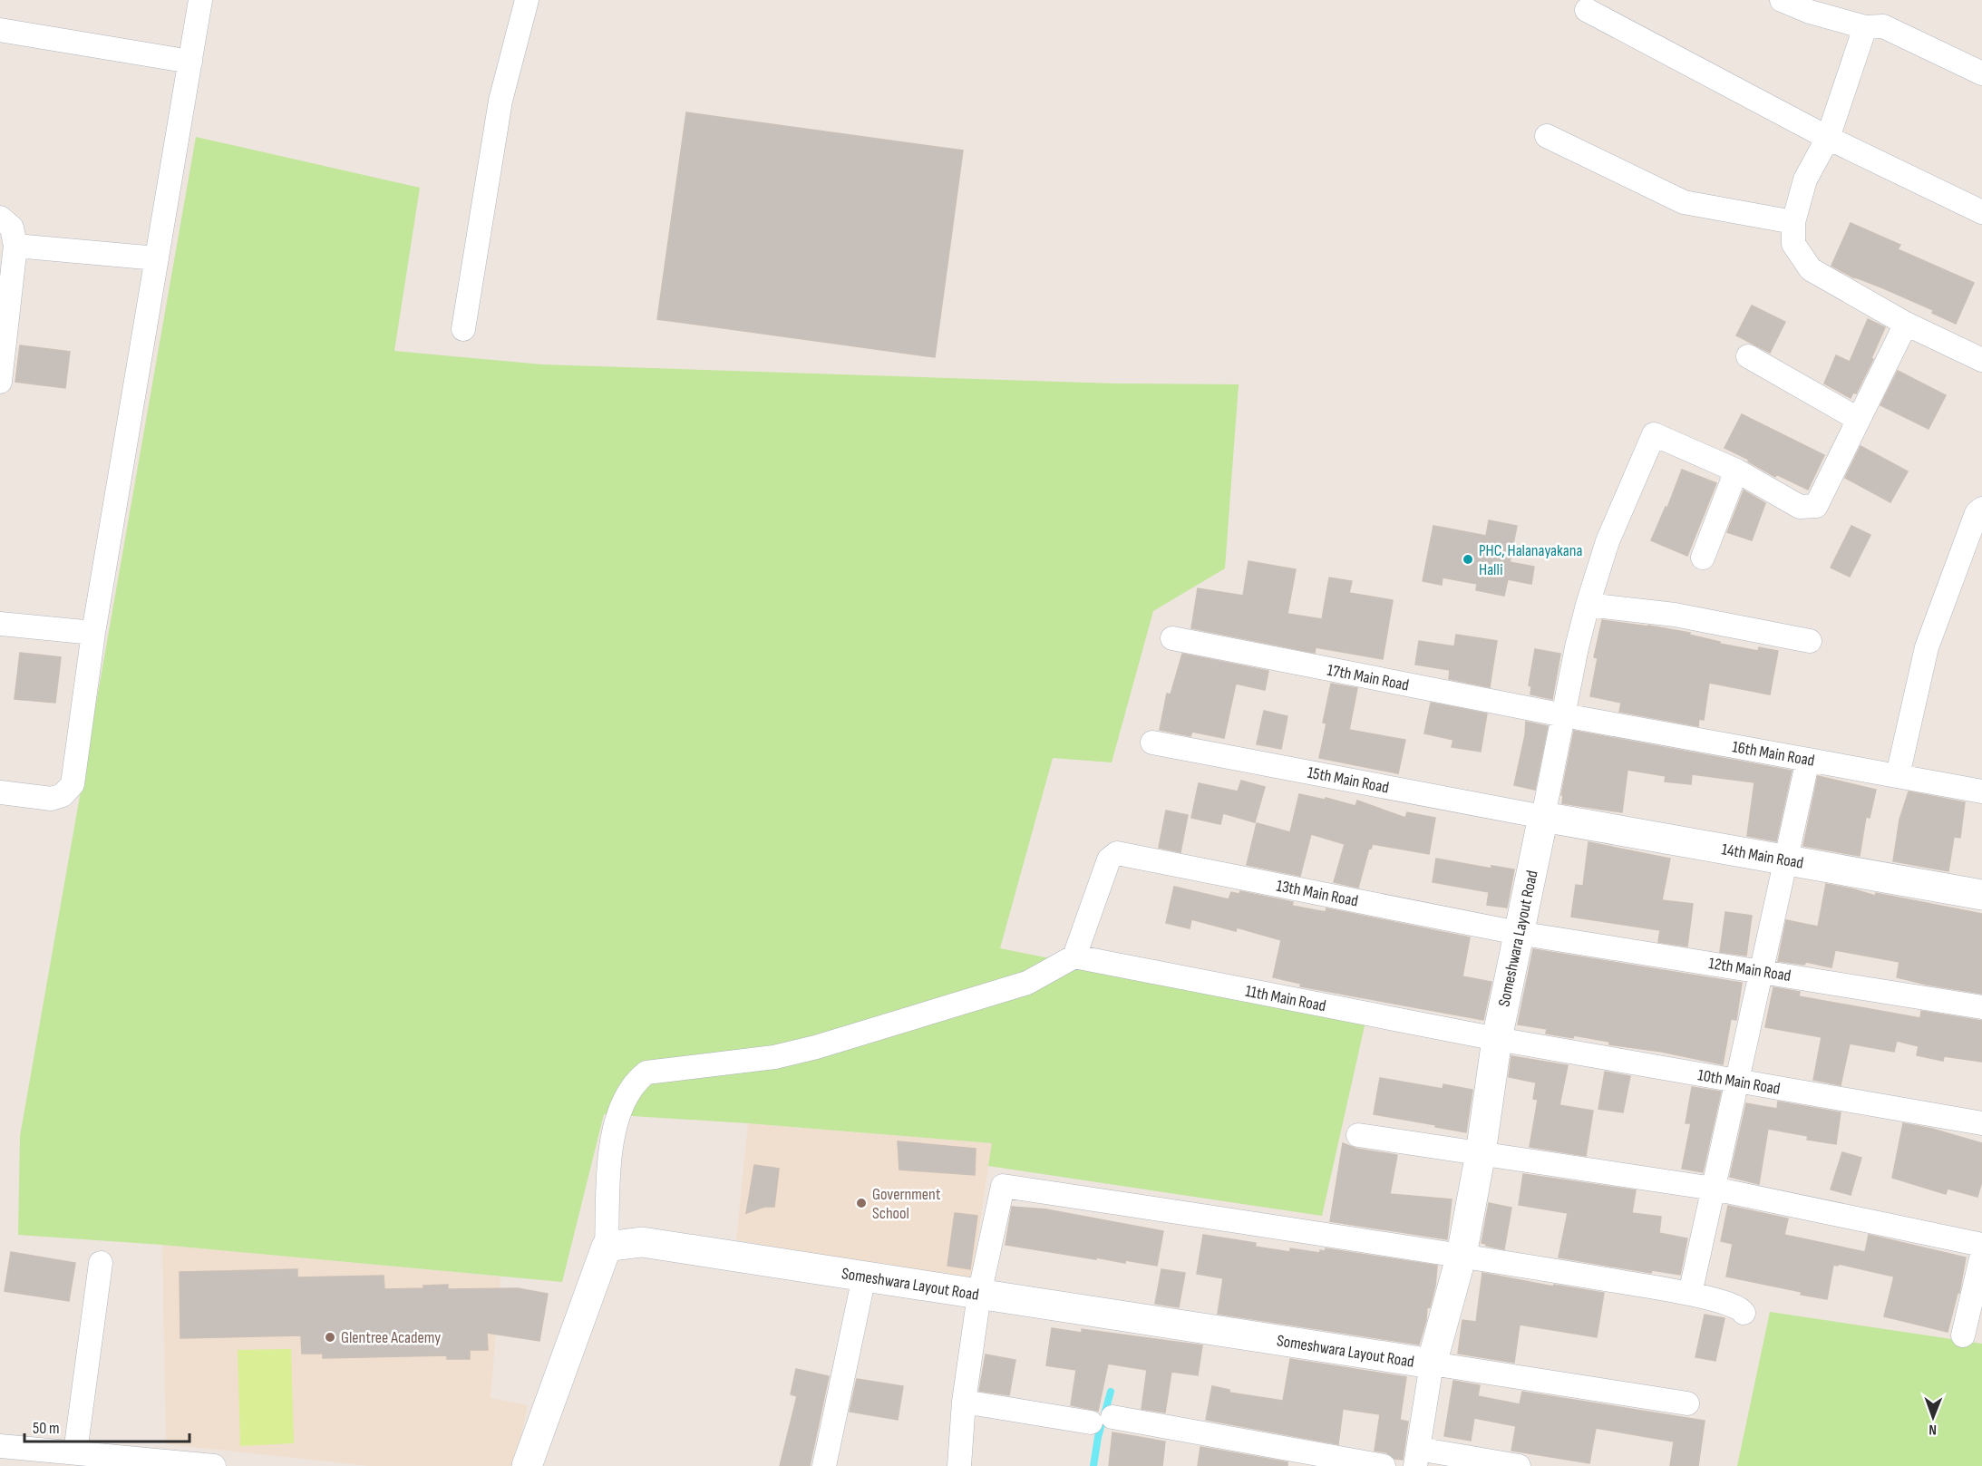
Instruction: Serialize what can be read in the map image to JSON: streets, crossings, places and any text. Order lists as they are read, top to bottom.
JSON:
{
  "streets": {
    "street": [
      "17th Main Road",
      "16th Main Road",
      "15th Main Road",
      "14th Main Road",
      "13th Main Road",
      "Someshwara Layout Road",
      "12th Main Road",
      "11th Main Road",
      "10th Main Road"
    ]
  },
  "crossings": [
    ["17th Main Road", "16th Main Road"],
    ["17th Main Road", "Someshwara Layout Road"],
    ["16th Main Road", "Someshwara Layout Road"],
    ["15th Main Road", "14th Main Road"],
    ["15th Main Road", "Someshwara Layout Road"],
    ["14th Main Road", "Someshwara Layout Road"],
    ["13th Main Road", "Someshwara Layout Road"],
    ["13th Main Road", "12th Main Road"],
    ["13th Main Road", "11th Main Road"],
    ["Someshwara Layout Road", "12th Main Road"],
    ["Someshwara Layout Road", "11th Main Road"],
    ["Someshwara Layout Road", "10th Main Road"],
    ["11th Main Road", "10th Main Road"]
  ],
  "places": ["PHC, Halanayakana Halli", "Government School", "Glentree Academy"],
  "scale_bar": "50 m",
  "north": "bottom"
}
